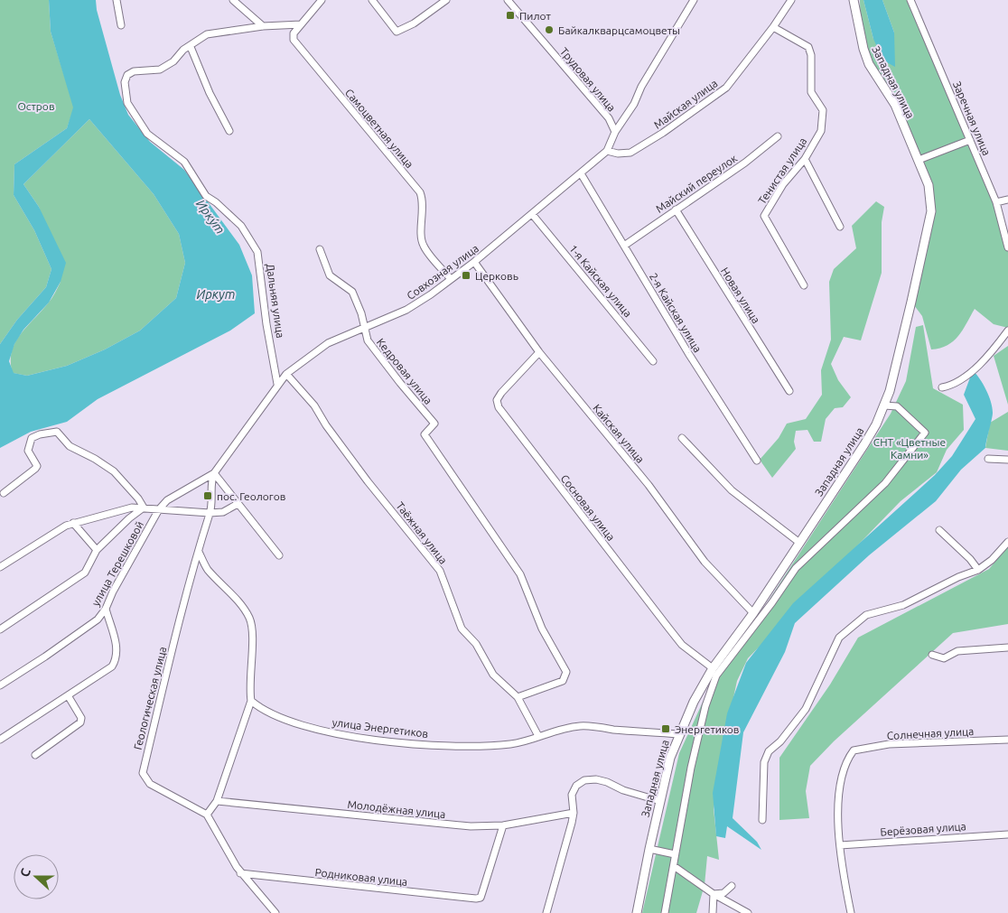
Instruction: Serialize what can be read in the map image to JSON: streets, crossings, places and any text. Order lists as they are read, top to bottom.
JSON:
{
  "streets": {
    "main road": ["Западная улица"],
    "street": [
      "Трудовая улица",
      "Майская улица",
      "Заречная улица",
      "Самоцветная улица",
      "Тенистая улица",
      "Майский переулок",
      "Совхозная улица",
      "1-я Кайская улица",
      "Новая улица",
      "Дальняя улица",
      "2-я Кайская улица",
      "Кедровая улица",
      "Кайская улица",
      "Сосновая улица",
      "Таёжная улица",
      "улица Терешковой",
      "Геологическая улица",
      "улица Энергетиков",
      "Солнечная улица",
      "Молодёжная улица",
      "Берёзовая улица",
      "Родниковая улица"
    ]
  },
  "crossings": [
    ["Трудовая улица", "Совхозная улица"],
    ["Западная улица", "Кайская улица"],
    ["Западная улица", "Сосновая улица"],
    ["Западная улица", "улица Энергетиков"],
    ["Майская улица", "Тенистая улица"],
    ["Майская улица", "Совхозная улица"],
    ["Самоцветная улица", "Совхозная улица"],
    ["Майский переулок", "Новая улица"],
    ["Майский переулок", "2-я Кайская улица"],
    ["Совхозная улица", "1-я Кайская улица"],
    ["Совхозная улица", "Дальняя улица"],
    ["Совхозная улица", "2-я Кайская улица"],
    ["Совхозная улица", "Кедровая улица"],
    ["Совхозная улица", "Кайская улица"],
    ["Совхозная улица", "Таёжная улица"],
    ["Совхозная улица", "улица Терешковой"],
    ["Совхозная улица", "Геологическая улица"],
    ["Кедровая улица", "Таёжная улица"],
    ["Кайская улица", "Сосновая улица"],
    ["Таёжная улица", "улица Энергетиков"],
    ["Солнечная улица", "Берёзовая улица"],
    ["Молодёжная улица", "Родниковая улица"]
  ],
  "water": ["Ирку́т", "Иркут"],
  "parks": ["Остров", "СНТ «Цветные Камни»"],
  "places": {
    "transit": [
      "Пилот",
      "Церковь",
      "пос. Геологов",
      "Энергетиков"
    ],
    "other": ["Байкалкварцсамоцветы"]
  },
  "north": "left"
}
